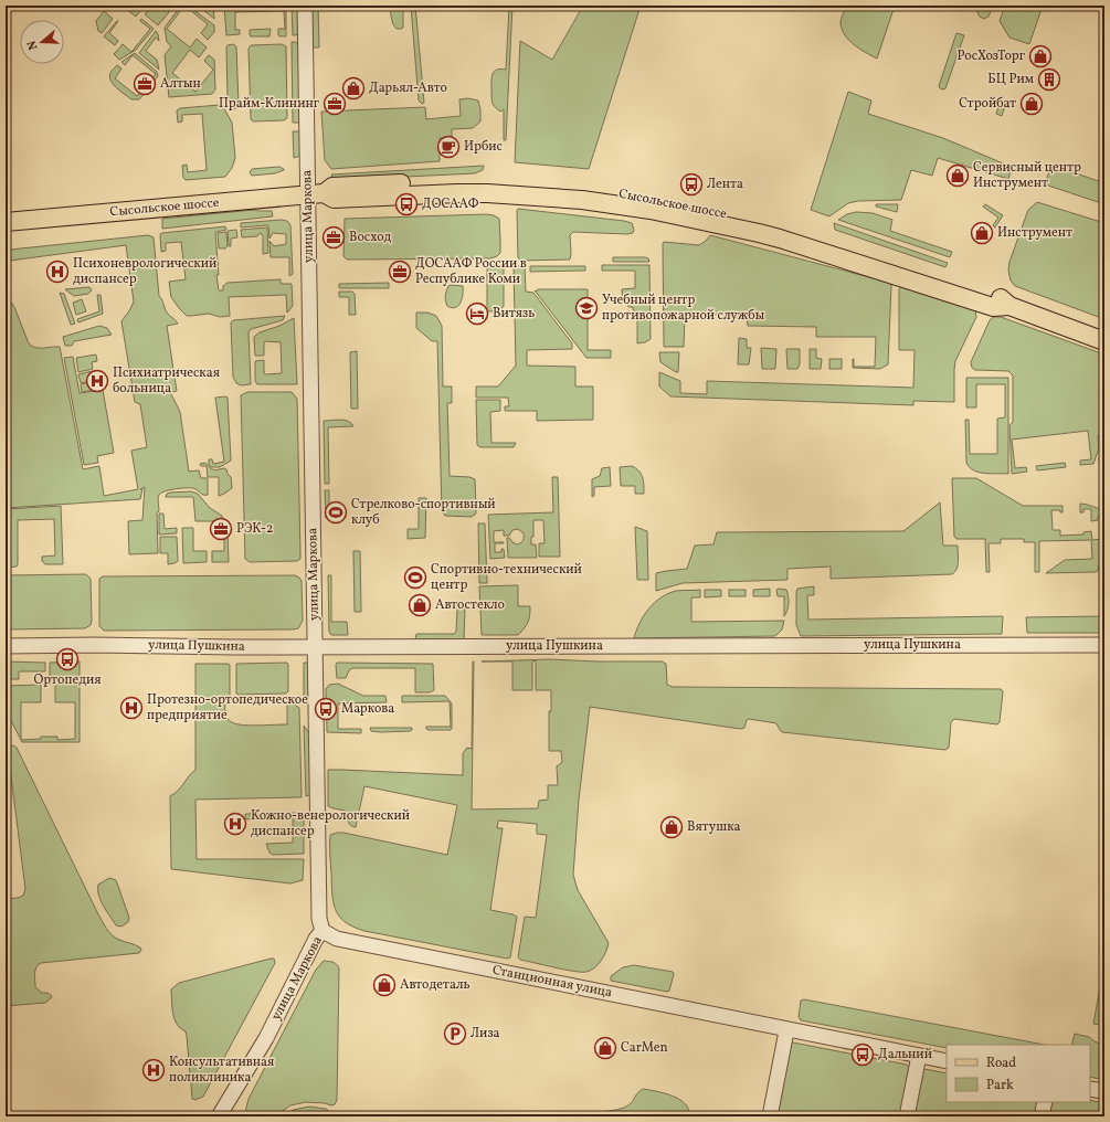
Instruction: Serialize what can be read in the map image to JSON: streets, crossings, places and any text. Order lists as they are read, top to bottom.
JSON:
{
  "streets": {
    "main road": ["Сысольское шоссе"],
    "street": ["улица Маркова", "улица Пушкина", "Станционная улица"]
  },
  "crossings": [
    ["Сысольское шоссе", "улица Маркова"],
    ["улица Маркова", "улица Пушкина"],
    ["улица Маркова", "Станционная улица"]
  ],
  "places": {
    "shop": [
      "РосХозТорг",
      "Дарьял-Авто",
      "Стройбат",
      "Сервисный центр Инструмент",
      "Инструмент",
      "Автостекло",
      "Вятушка",
      "Автодеталь",
      "CarMen"
    ],
    "building": ["БЦ Рим"],
    "office": [
      "Алтын",
      "Прайм-Клининг",
      "Восход",
      "ДОСААФ России в Республике Коми",
      "РЭК-2"
    ],
    "cafe": ["Ирбис"],
    "bus stop": [
      "Лента",
      "ДОСААФ",
      "Ортопедия",
      "Маркова",
      "Дальний"
    ],
    "hospital": [
      "Психоневрологический диспансер",
      "Психиатрическая больница",
      "Протезно-ортопедическое предприятие",
      "Кожно-венерологический диспансер",
      "Консультативная поликлиника"
    ],
    "school or university": ["Учебный центр противопожарной службы"],
    "hotel": ["Витязь"],
    "sports": ["Стрелково-спортивный клуб", "Спортивно-технический центр"],
    "parking": ["Лиза"]
  },
  "legend": ["Road", "Park"],
  "north": "left"
}
